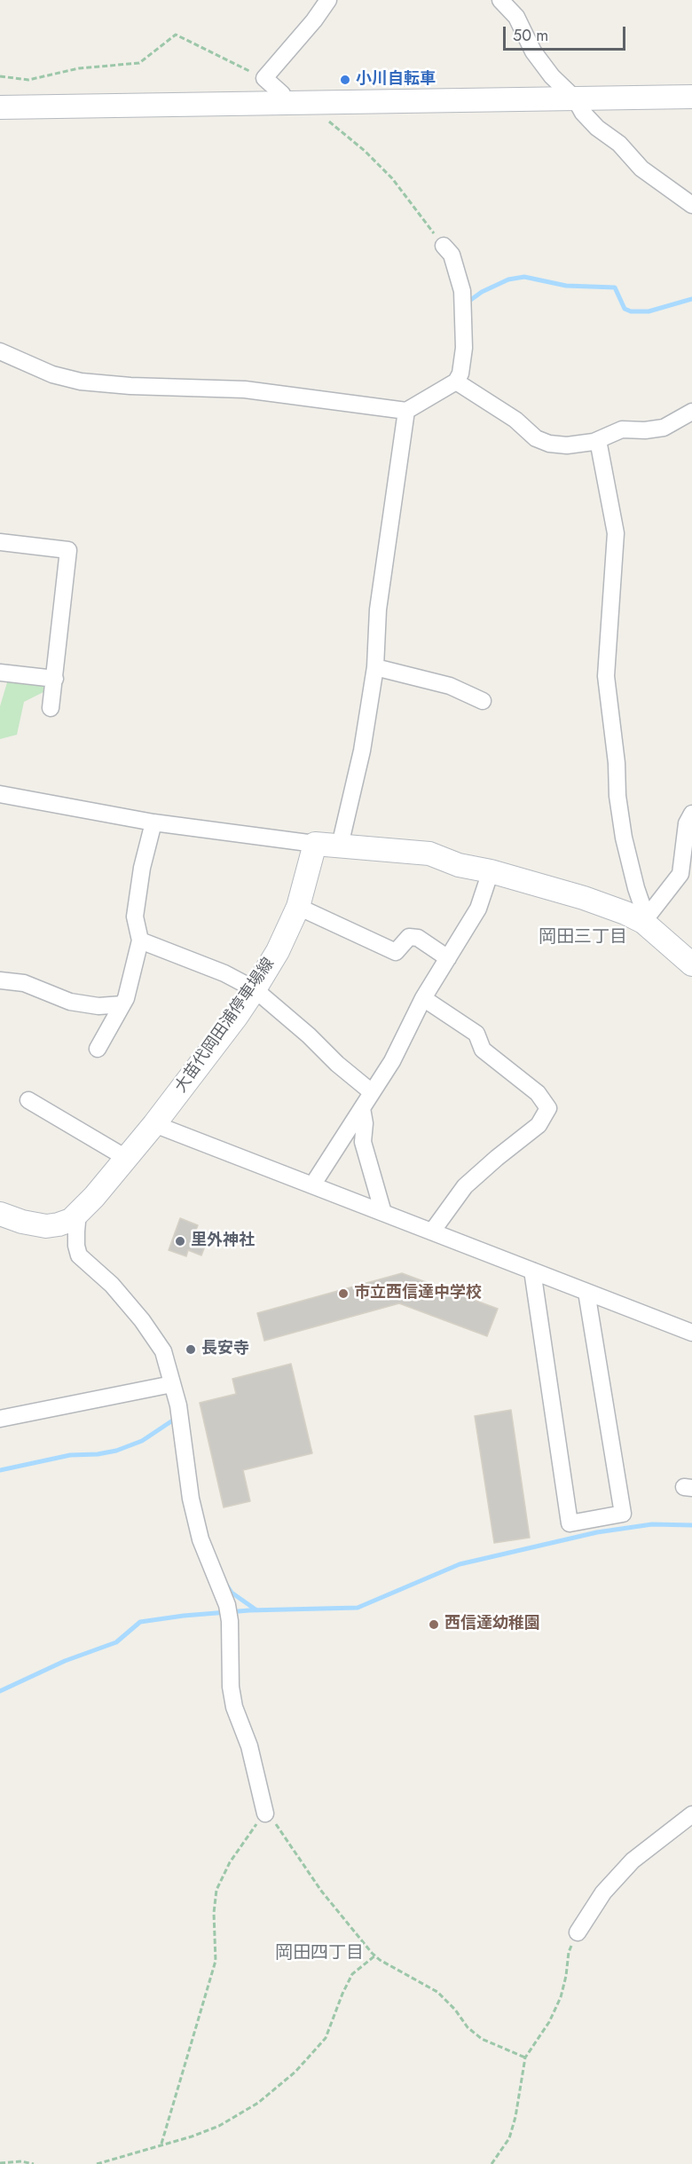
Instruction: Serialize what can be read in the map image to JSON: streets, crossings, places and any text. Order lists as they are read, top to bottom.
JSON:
{
  "streets": {
    "main road": ["大苗代岡田浦停車場線"]
  },
  "districts": ["岡田三丁目", "岡田四丁目"],
  "places": [
    "小川自転車",
    "里外神社",
    "市立西信達中学校",
    "長安寺",
    "西信達幼稚園"
  ],
  "scale_bar": "50 m"
}
